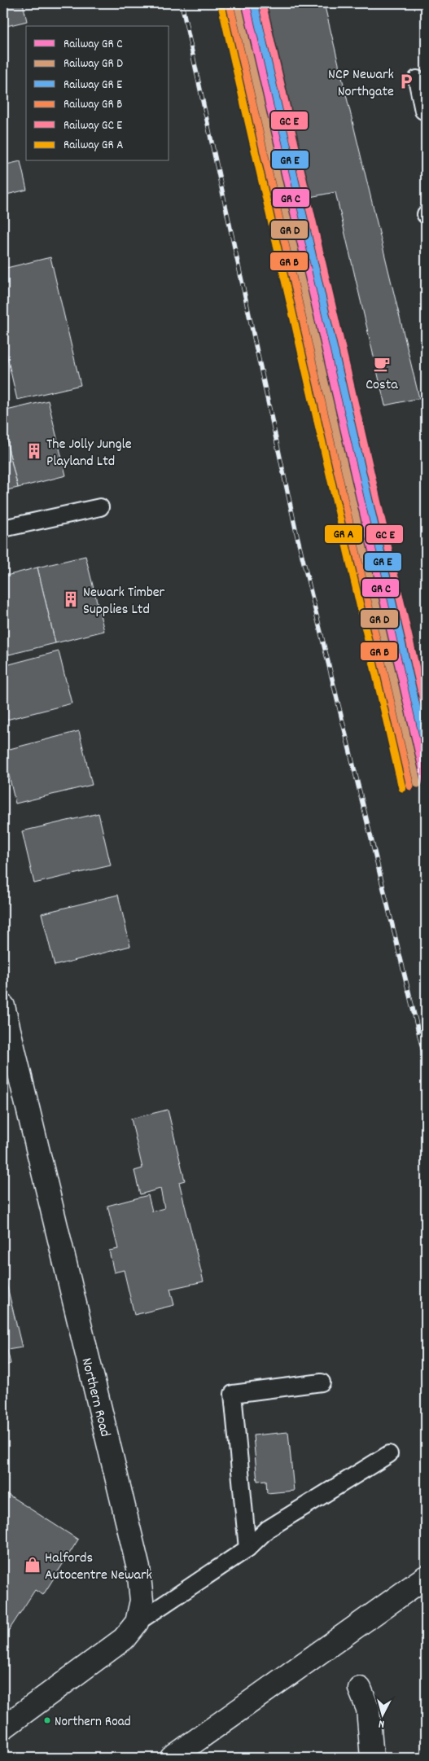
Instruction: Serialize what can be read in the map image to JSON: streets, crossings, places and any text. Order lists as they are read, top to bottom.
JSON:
{
  "streets": {
    "street": ["Northern Road"]
  },
  "places": {
    "parking": ["NCP Newark Northgate"],
    "cafe": ["Costa"],
    "building": ["The Jolly Jungle Playland Ltd", "Newark Timber Supplies Ltd"],
    "shop": ["Halfords Autocentre Newark"],
    "other": ["Northern Road"]
  },
  "legend": [
    "Railway GR C",
    "Railway GR D",
    "Railway GR E",
    "Railway GR B",
    "Railway GC E",
    "Railway GR A"
  ],
  "north": "bottom"
}
